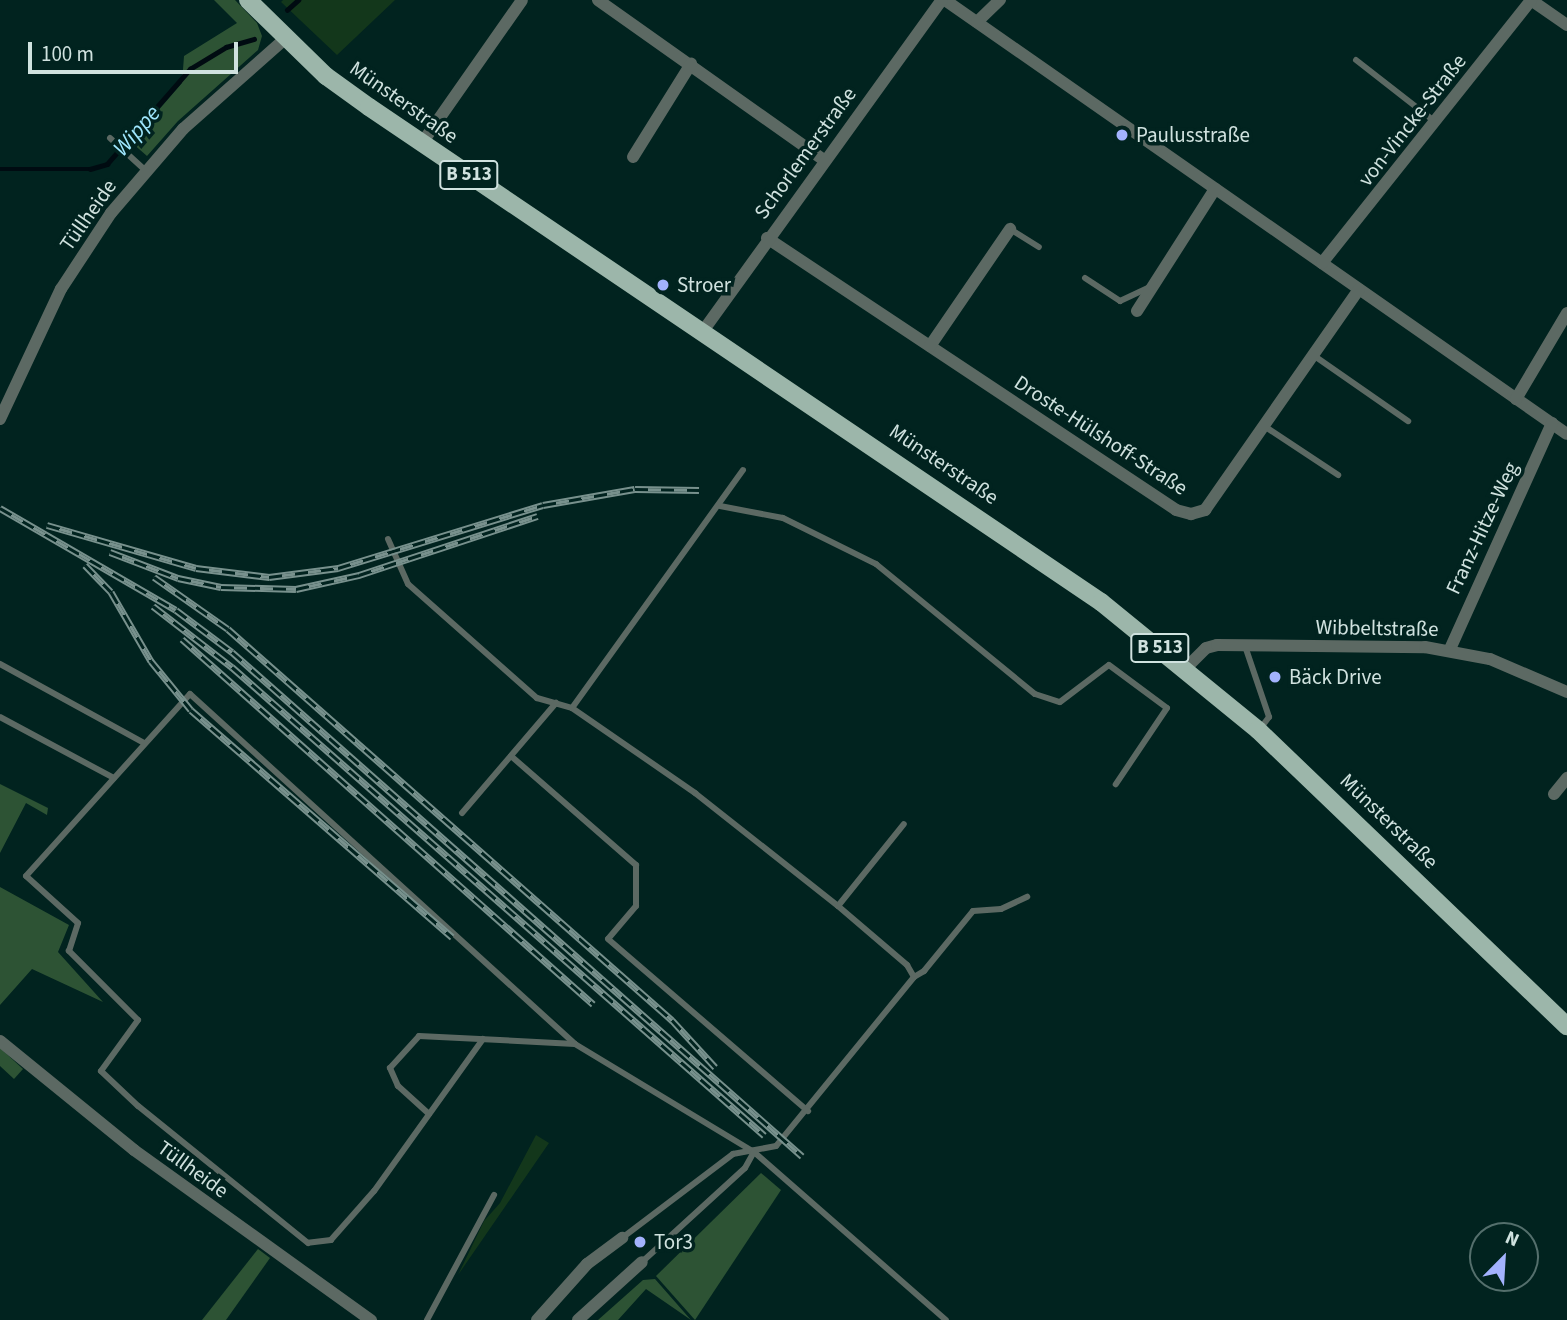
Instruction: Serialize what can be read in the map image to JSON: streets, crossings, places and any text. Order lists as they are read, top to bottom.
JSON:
{
  "streets": {
    "main road": ["Münsterstraße", "B 513"],
    "street": [
      "von-Vincke-Straße",
      "Schorlemerstraße",
      "Tüllheide",
      "Droste-Hülshoff-Straße",
      "Franz-Hitze-Weg",
      "Wibbeltstraße"
    ]
  },
  "crossings": [
    ["Münsterstraße", "Schorlemerstraße"],
    ["Münsterstraße", "Tüllheide"],
    ["Münsterstraße", "Wibbeltstraße"],
    ["Schorlemerstraße", "Droste-Hülshoff-Straße"],
    ["Franz-Hitze-Weg", "Wibbeltstraße"]
  ],
  "water": ["Wippe"],
  "places": [
    "Paulusstraße",
    "Stroer",
    "Bäck Drive",
    "Tor3"
  ],
  "scale_bar": "100 m",
  "north": "top right"
}
